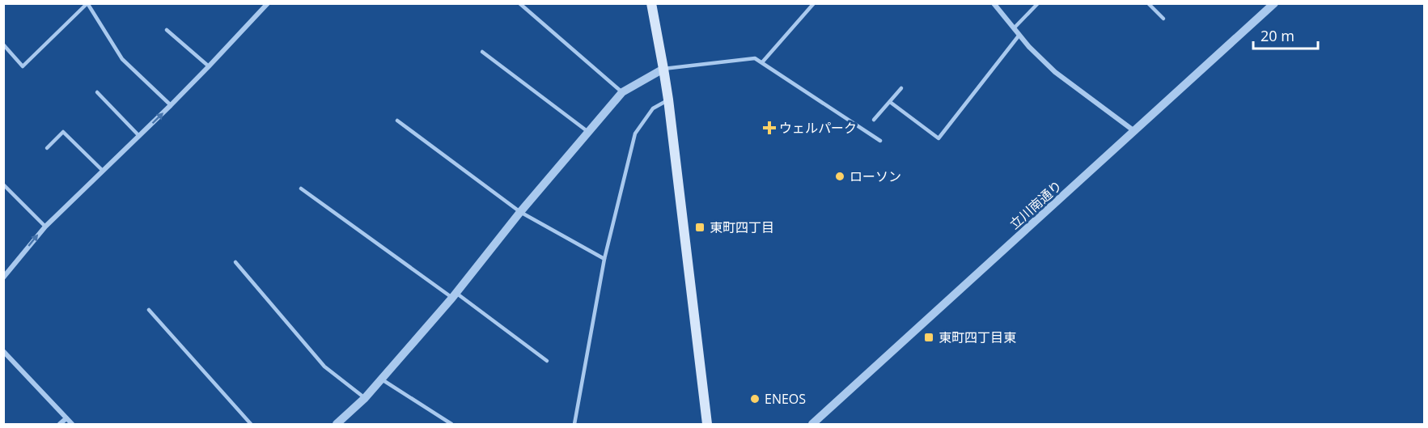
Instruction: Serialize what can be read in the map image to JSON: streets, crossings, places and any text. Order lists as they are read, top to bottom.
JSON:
{
  "streets": {
    "street": ["立川南通り"]
  },
  "places": {
    "health": ["ウェルパーク"],
    "other": ["ローソン", "ENEOS"],
    "transit": ["東町四丁目", "東町四丁目東"]
  },
  "scale_bar": "20 m"
}
